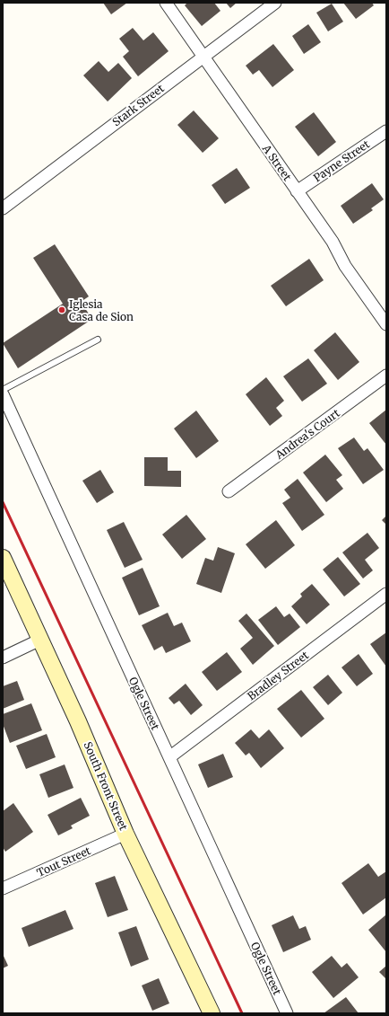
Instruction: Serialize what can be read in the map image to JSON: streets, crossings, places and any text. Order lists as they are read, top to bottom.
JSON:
{
  "streets": {
    "main road": ["South Front Street"],
    "street": [
      "Stark Street",
      "Payne Street",
      "A Street",
      "Andrea's Court",
      "Bradley Street",
      "Ogle Street",
      "Tout Street"
    ]
  },
  "crossings": [
    ["Stark Street", "A Street"],
    ["Payne Street", "A Street"],
    ["Bradley Street", "Ogle Street"],
    ["South Front Street", "Tout Street"]
  ],
  "places": ["Iglesia Casa de Sion"]
}
